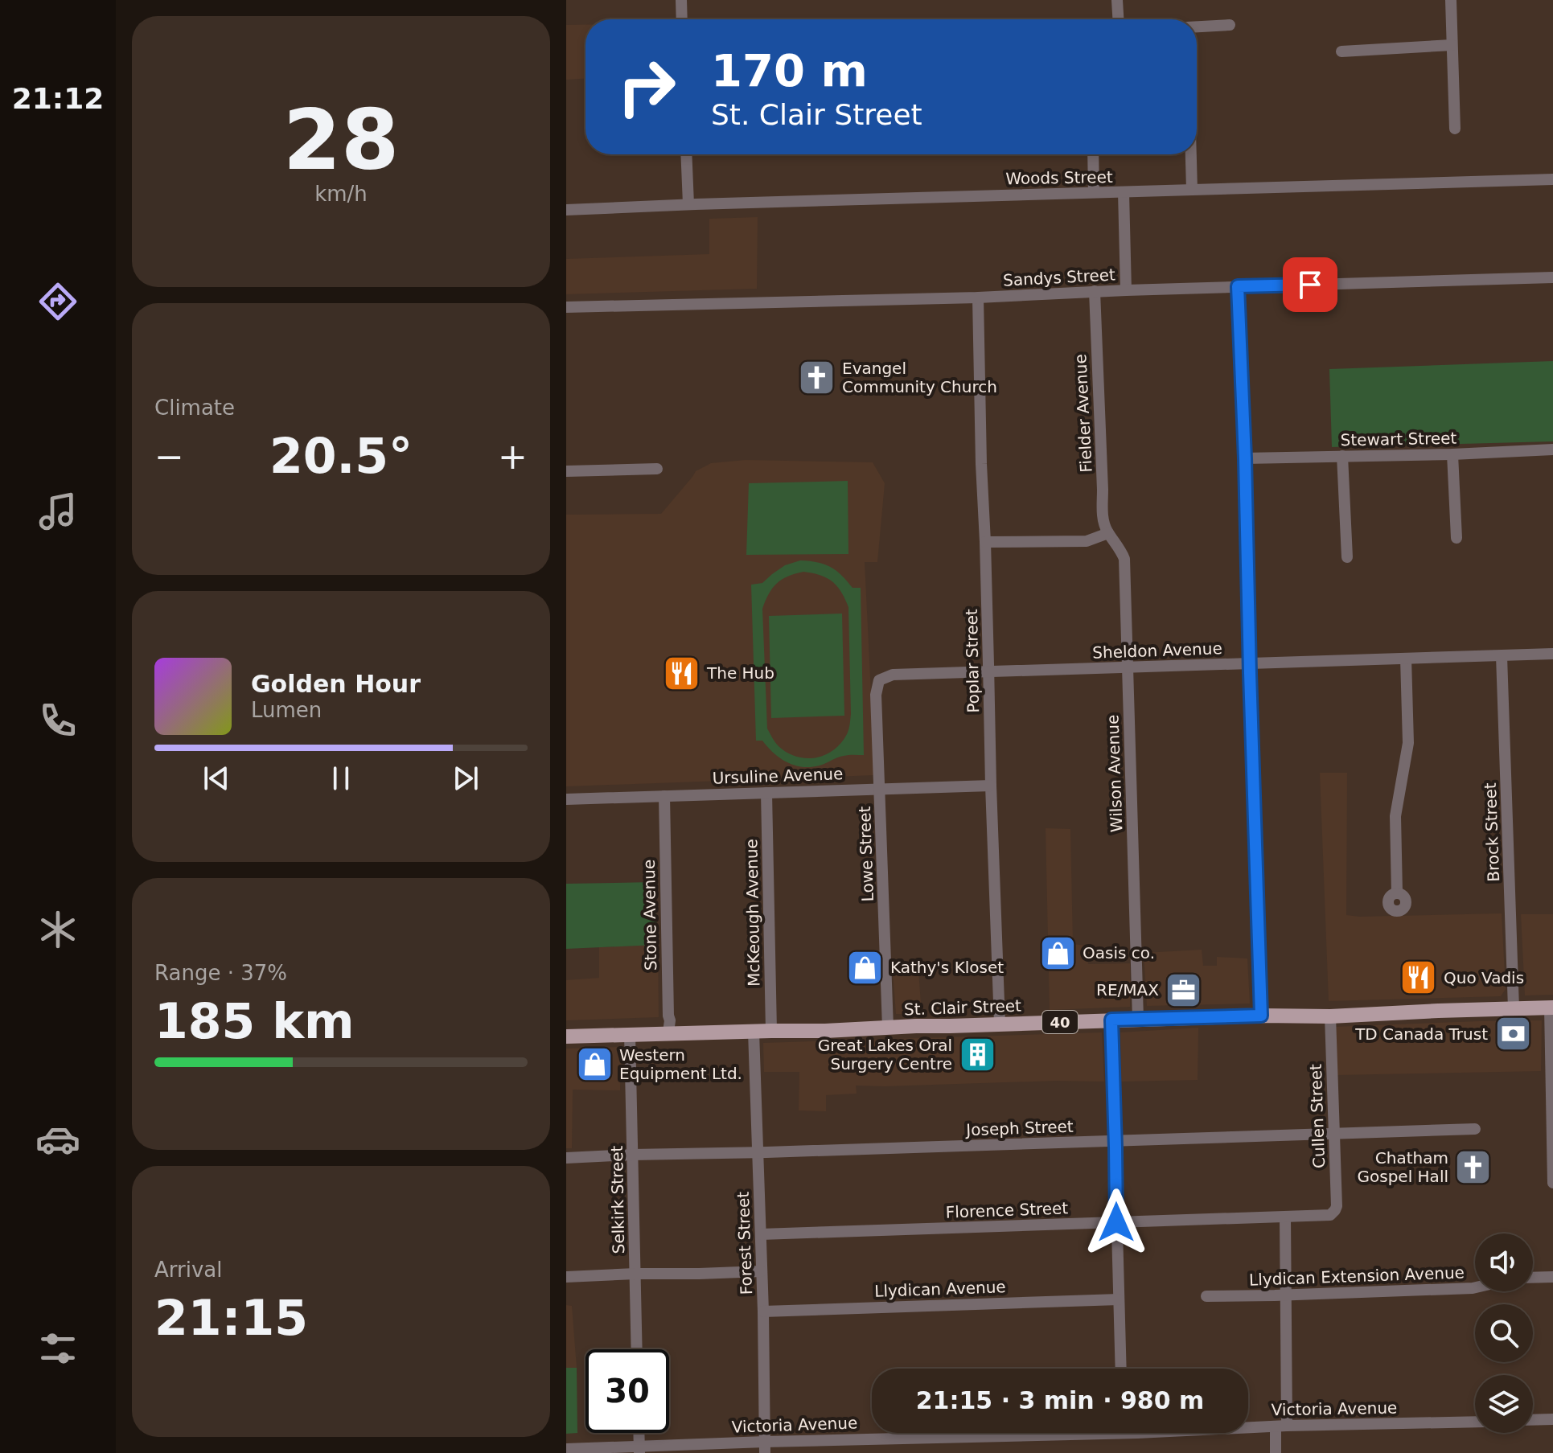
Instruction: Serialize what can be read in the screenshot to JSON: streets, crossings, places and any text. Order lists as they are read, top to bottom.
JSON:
{
  "streets": {
    "main road": ["St. Clair Street", "40"],
    "street": [
      "Woods Street",
      "Sandys Street",
      "Fielder Avenue",
      "Stewart Street",
      "Sheldon Avenue",
      "Poplar Street",
      "Wilson Avenue",
      "Ursuline Avenue",
      "Brock Street",
      "Lowe Street",
      "McKeough Avenue",
      "Stone Avenue",
      "Cullen Street",
      "Joseph Street",
      "Selkirk Street",
      "Florence Street",
      "Forest Street",
      "Llydican Extension Avenue",
      "Llydican Avenue",
      "Victoria Avenue"
    ]
  },
  "crossings": [
    ["Sandys Street", "Fielder Avenue"],
    ["Sandys Street", "Poplar Street"],
    ["Fielder Avenue", "Wilson Avenue"],
    ["Sheldon Avenue", "Poplar Street"],
    ["Sheldon Avenue", "Wilson Avenue"],
    ["Sheldon Avenue", "Brock Street"],
    ["Sheldon Avenue", "Lowe Street"],
    ["Poplar Street", "Ursuline Avenue"],
    ["Poplar Street", "St. Clair Street"],
    ["Wilson Avenue", "St. Clair Street"],
    ["Ursuline Avenue", "Lowe Street"],
    ["Ursuline Avenue", "McKeough Avenue"],
    ["Ursuline Avenue", "Stone Avenue"],
    ["Brock Street", "St. Clair Street"],
    ["Lowe Street", "St. Clair Street"],
    ["McKeough Avenue", "St. Clair Street"],
    ["Stone Avenue", "St. Clair Street"],
    ["St. Clair Street", "Cullen Street"],
    ["St. Clair Street", "Selkirk Street"],
    ["St. Clair Street", "Forest Street"],
    ["Cullen Street", "Joseph Street"],
    ["Cullen Street", "Florence Street"],
    ["Joseph Street", "Selkirk Street"],
    ["Joseph Street", "Forest Street"],
    ["Florence Street", "Forest Street"],
    ["Forest Street", "Llydican Avenue"],
    ["Forest Street", "Victoria Avenue"]
  ],
  "places": {
    "church": ["Evangel Community Church", "Chatham Gospel Hall"],
    "restaurant": ["The Hub", "Quo Vadis"],
    "shop": ["Oasis co.", "Kathy's Kloset", "Western Equipment Ltd."],
    "office": ["RE/MAX"],
    "bank": ["TD Canada Trust"],
    "building": ["Great Lakes Oral Surgery Centre"]
  },
  "page": {
    "tabs": "21:12",
    "tile": [
      ["28", "km/h"],
      "Climate",
      ["Range · 37%", "185 km"],
      ["Arrival", "21:15"]
    ],
    "turn": ["170 m", "St. Clair Street"],
    "heat": ["−", "20.5°", "+"],
    "song": ["Golden Hour", "Lumen"],
    "limit": "30",
    "trip": "21:15 · 3 min · 980 m"
  }
}
